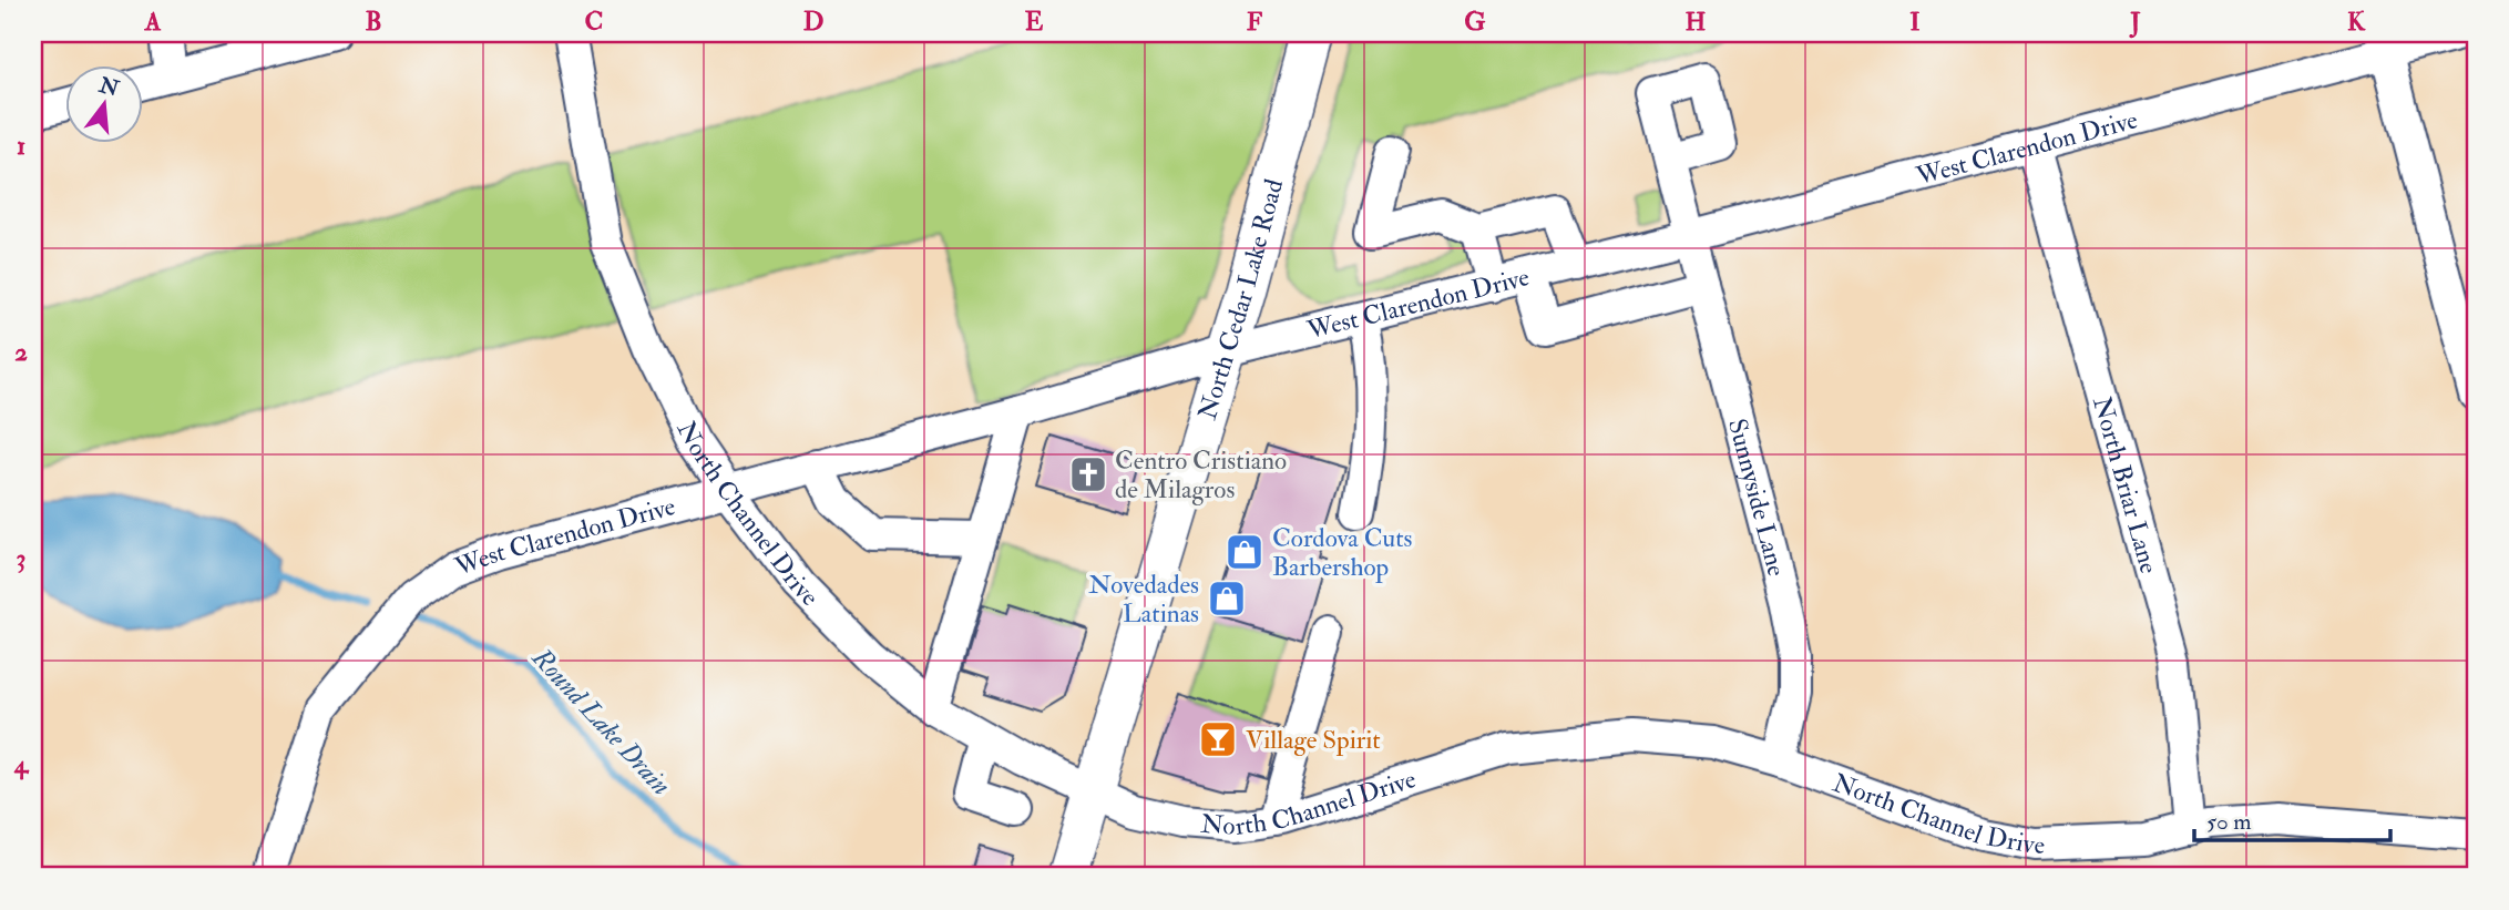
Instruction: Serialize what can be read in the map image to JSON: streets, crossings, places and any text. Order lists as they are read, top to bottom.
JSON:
{
  "streets": {
    "main road": ["North Cedar Lake Road"],
    "street": [
      "West Clarendon Drive",
      "North Briar Lane",
      "Sunnyside Lane",
      "North Channel Drive"
    ]
  },
  "crossings": [
    ["West Clarendon Drive", "North Cedar Lake Road"],
    ["West Clarendon Drive", "North Briar Lane"],
    ["West Clarendon Drive", "Sunnyside Lane"],
    ["West Clarendon Drive", "North Channel Drive"],
    ["North Cedar Lake Road", "North Channel Drive"],
    ["North Briar Lane", "North Channel Drive"],
    ["Sunnyside Lane", "North Channel Drive"]
  ],
  "water": ["Round Lake Drain"],
  "places": {
    "church": ["Centro Cristiano de Milagros"],
    "shop": ["Cordova Cuts Barbershop", "Novedades Latinas"],
    "bar": ["Village Spirit"]
  },
  "scale_bar": "50 m",
  "north": "top",
  "grid": {
    "columns": [
      "A",
      "B",
      "C",
      "D",
      "E",
      "F",
      "G",
      "H",
      "I",
      "J",
      "K"
    ],
    "rows": [
      "1",
      "2",
      "3",
      "4"
    ]
  }
}
